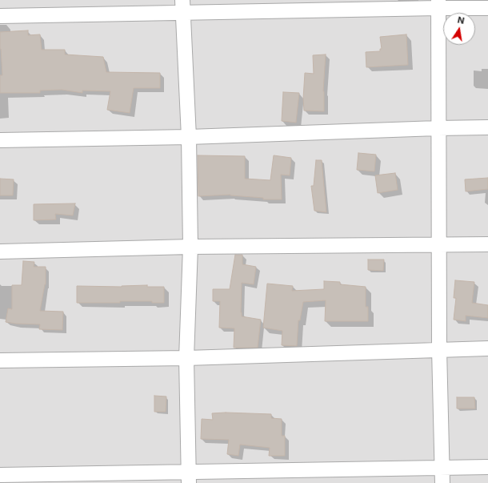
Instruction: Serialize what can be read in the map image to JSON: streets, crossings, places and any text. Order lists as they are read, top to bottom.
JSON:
{
  "north": "top"
}
